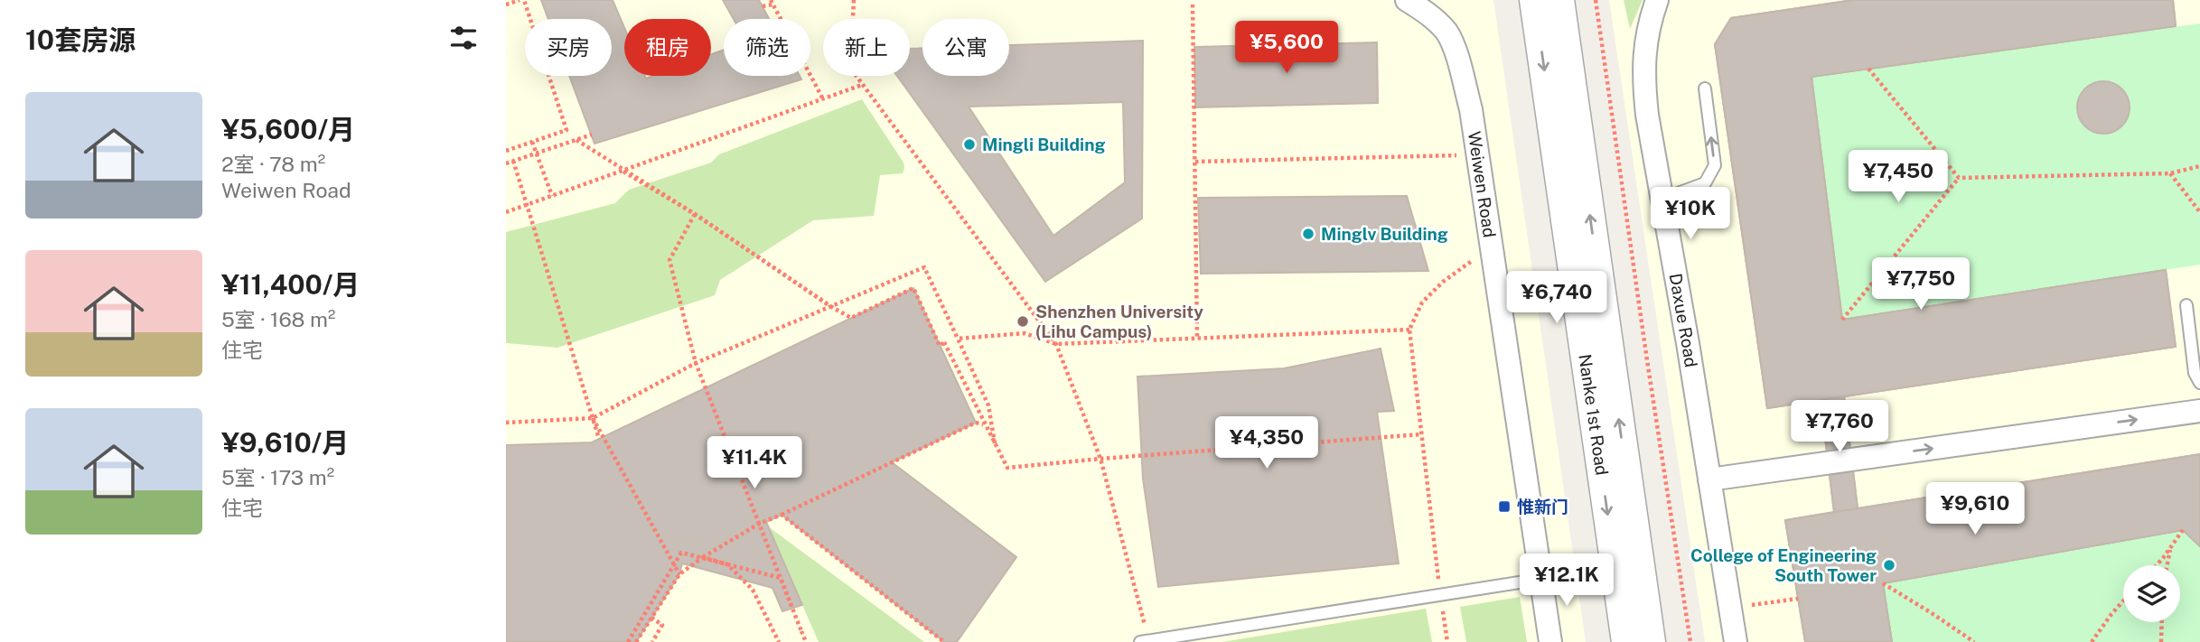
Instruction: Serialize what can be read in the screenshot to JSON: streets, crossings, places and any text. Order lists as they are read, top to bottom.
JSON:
{
  "streets": {
    "street": ["Weiwen Road", "Daxue Road", "Nanke 1st Road"]
  },
  "places": {
    "other": [
      "Mingli Building",
      "Minglv Building",
      "Shenzhen University (Lihu Campus)",
      "College of Engineering South Tower"
    ],
    "transit": ["惟新门"]
  },
  "page": {
    "heading": "10套房源",
    "chip": [
      "买房",
      "租房",
      "筛选",
      "新上",
      "公寓"
    ],
    "price": [
      "¥5,600",
      "¥7,450",
      "¥10K",
      "¥7,750",
      "¥6,740",
      "¥7,760",
      "¥4,350",
      "¥11.4K",
      "¥9,610",
      "¥12.1K"
    ],
    "list": [
      {
        "name": "¥5,600/月",
        "note": "2室 · 78 m² · Weiwen Road"
      },
      {
        "name": "¥11,400/月",
        "note": "5室 · 168 m² · 住宅"
      },
      {
        "name": "¥9,610/月",
        "note": "5室 · 173 m² · 住宅"
      }
    ]
  }
}
